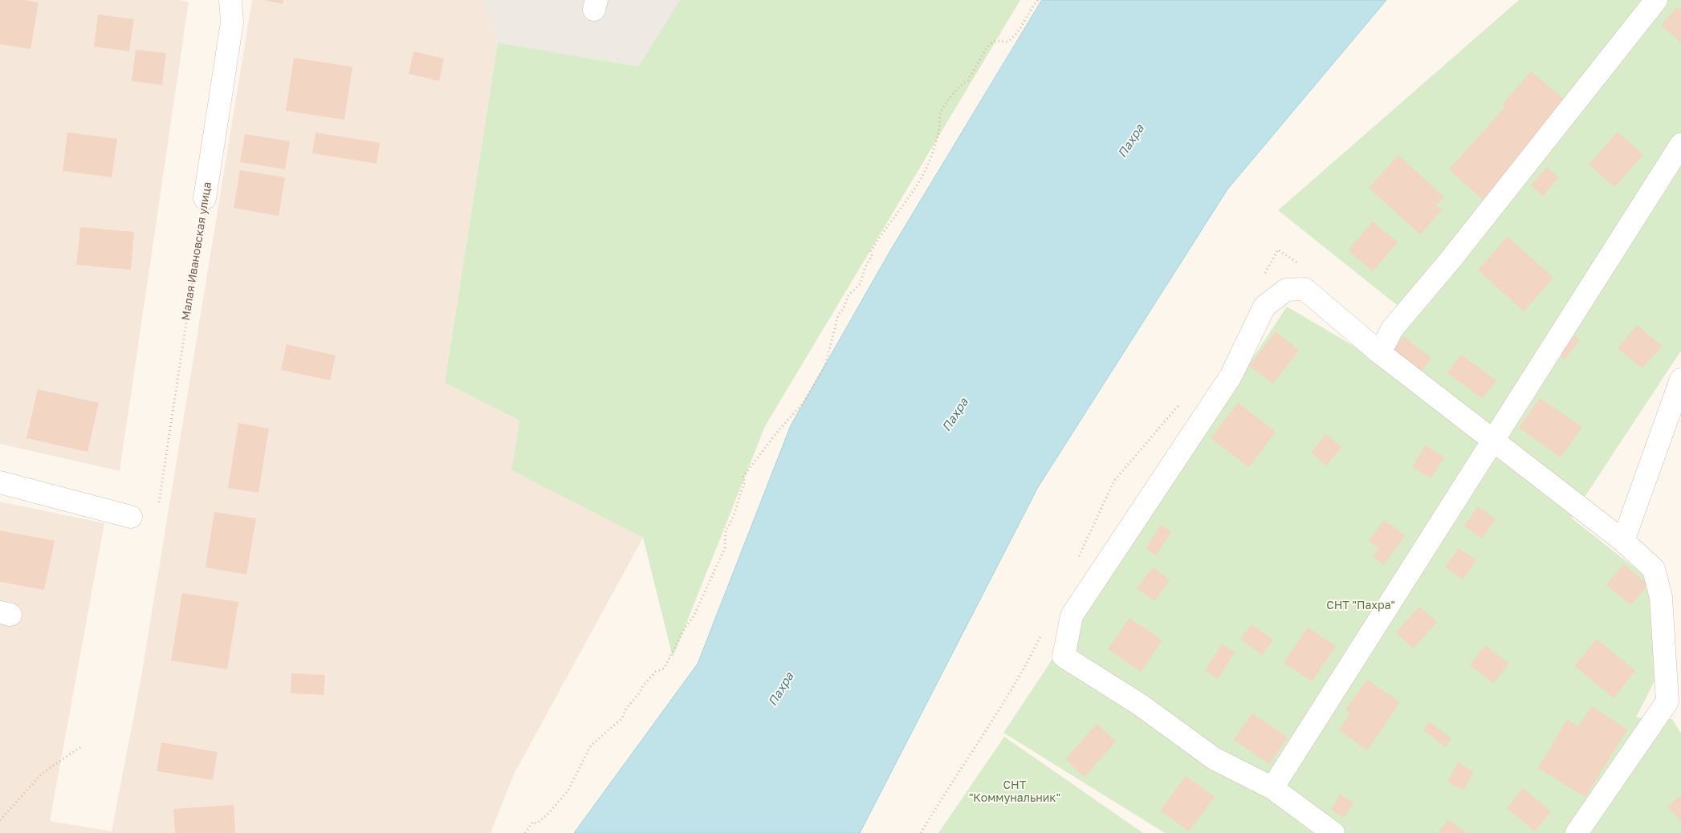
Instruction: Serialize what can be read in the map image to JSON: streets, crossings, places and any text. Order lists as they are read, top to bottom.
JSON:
{
  "streets": {
    "street": ["Малая Ивановская улица"]
  },
  "water": ["Пахра"],
  "parks": ["СНТ \"Пахра\"", "СНТ \"Коммунальник\""]
}
